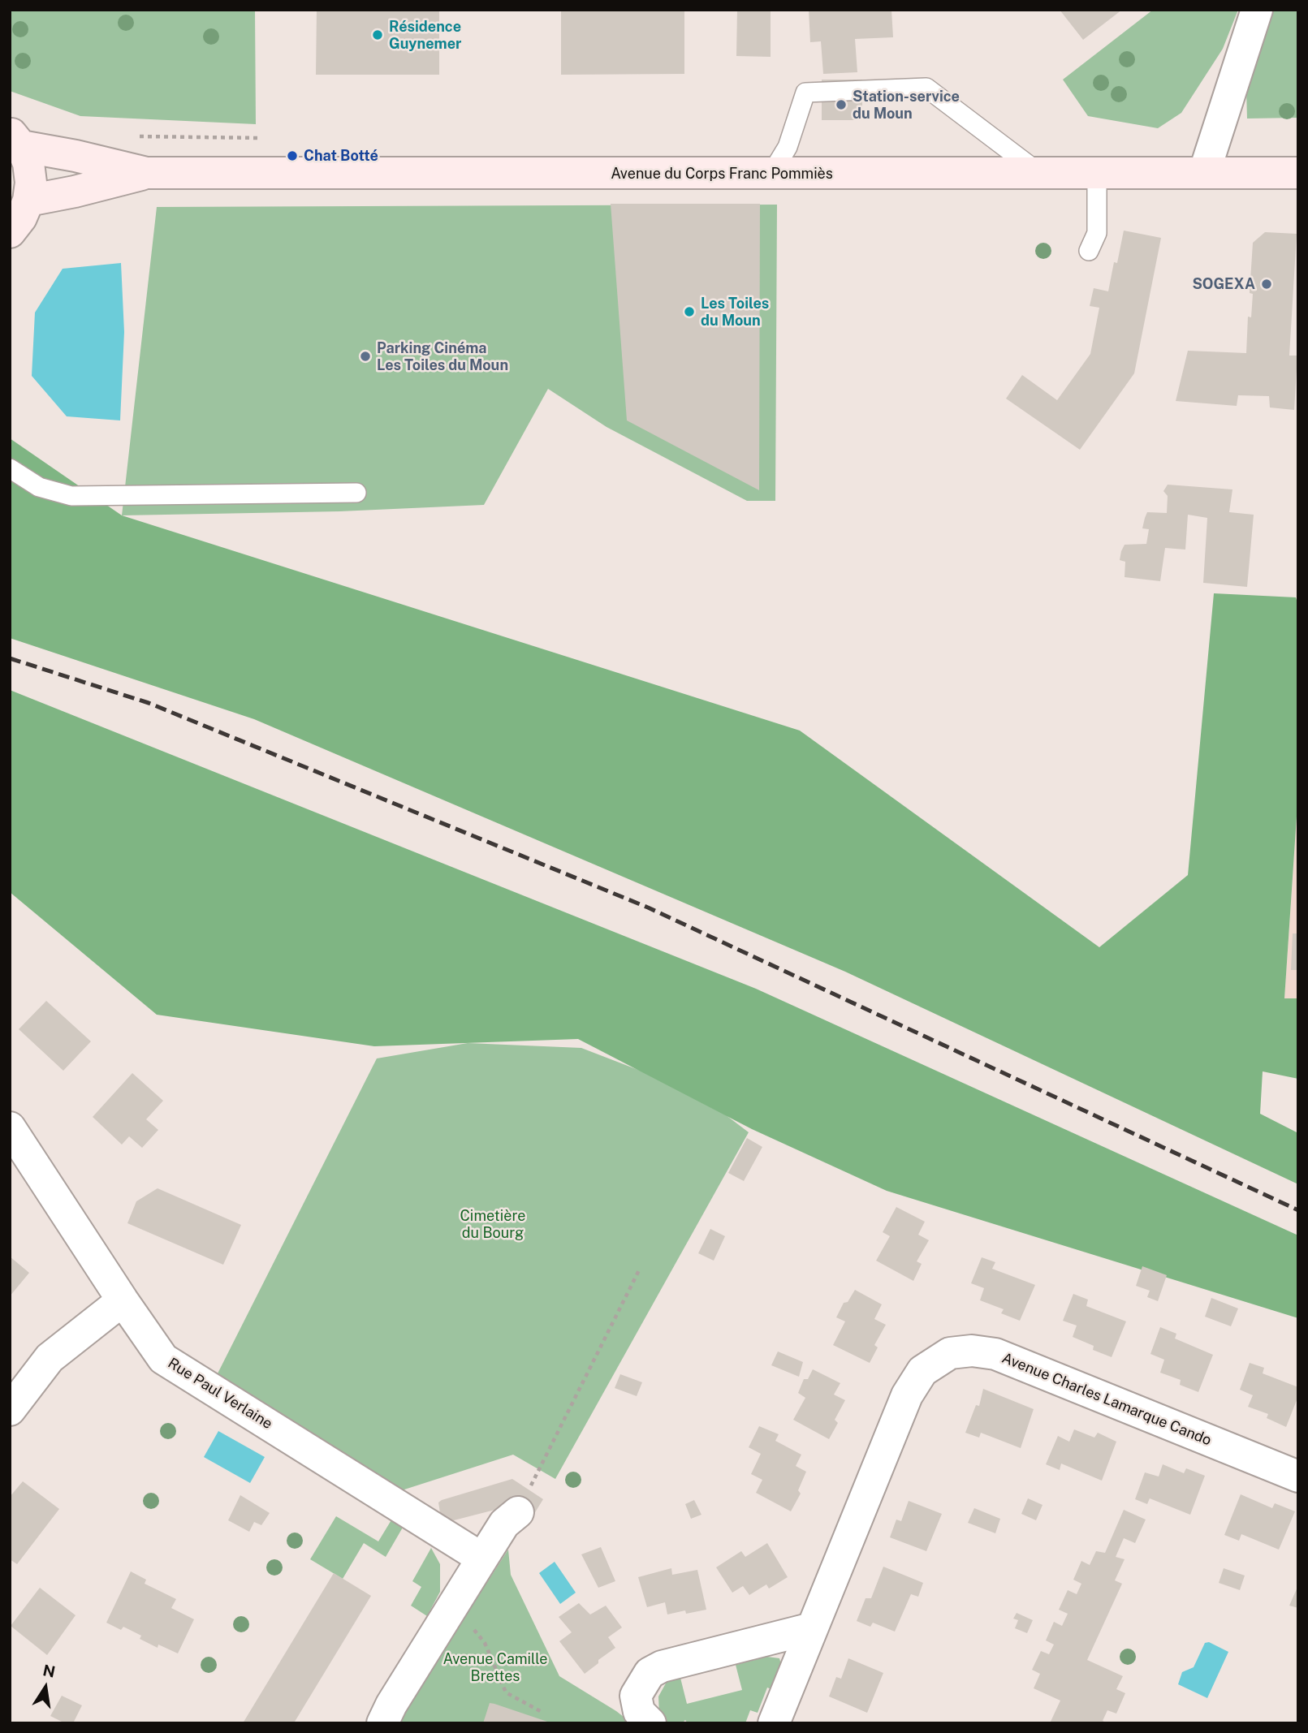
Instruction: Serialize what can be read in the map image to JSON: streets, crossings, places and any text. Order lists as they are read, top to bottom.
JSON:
{
  "streets": {
    "main road": ["Avenue du Corps Franc Pommiès"],
    "street": ["Rue Paul Verlaine", "Avenue Charles Lamarque Cando"]
  },
  "parks": ["Cimetière du Bourg", "Avenue Camille Brettes"],
  "places": [
    "Résidence Guynemer",
    "Station-service du Moun",
    "Chat Botté",
    "SOGEXA",
    "Les Toiles du Moun",
    "Parking Cinéma Les Toiles du Moun"
  ],
  "north": "top"
}
